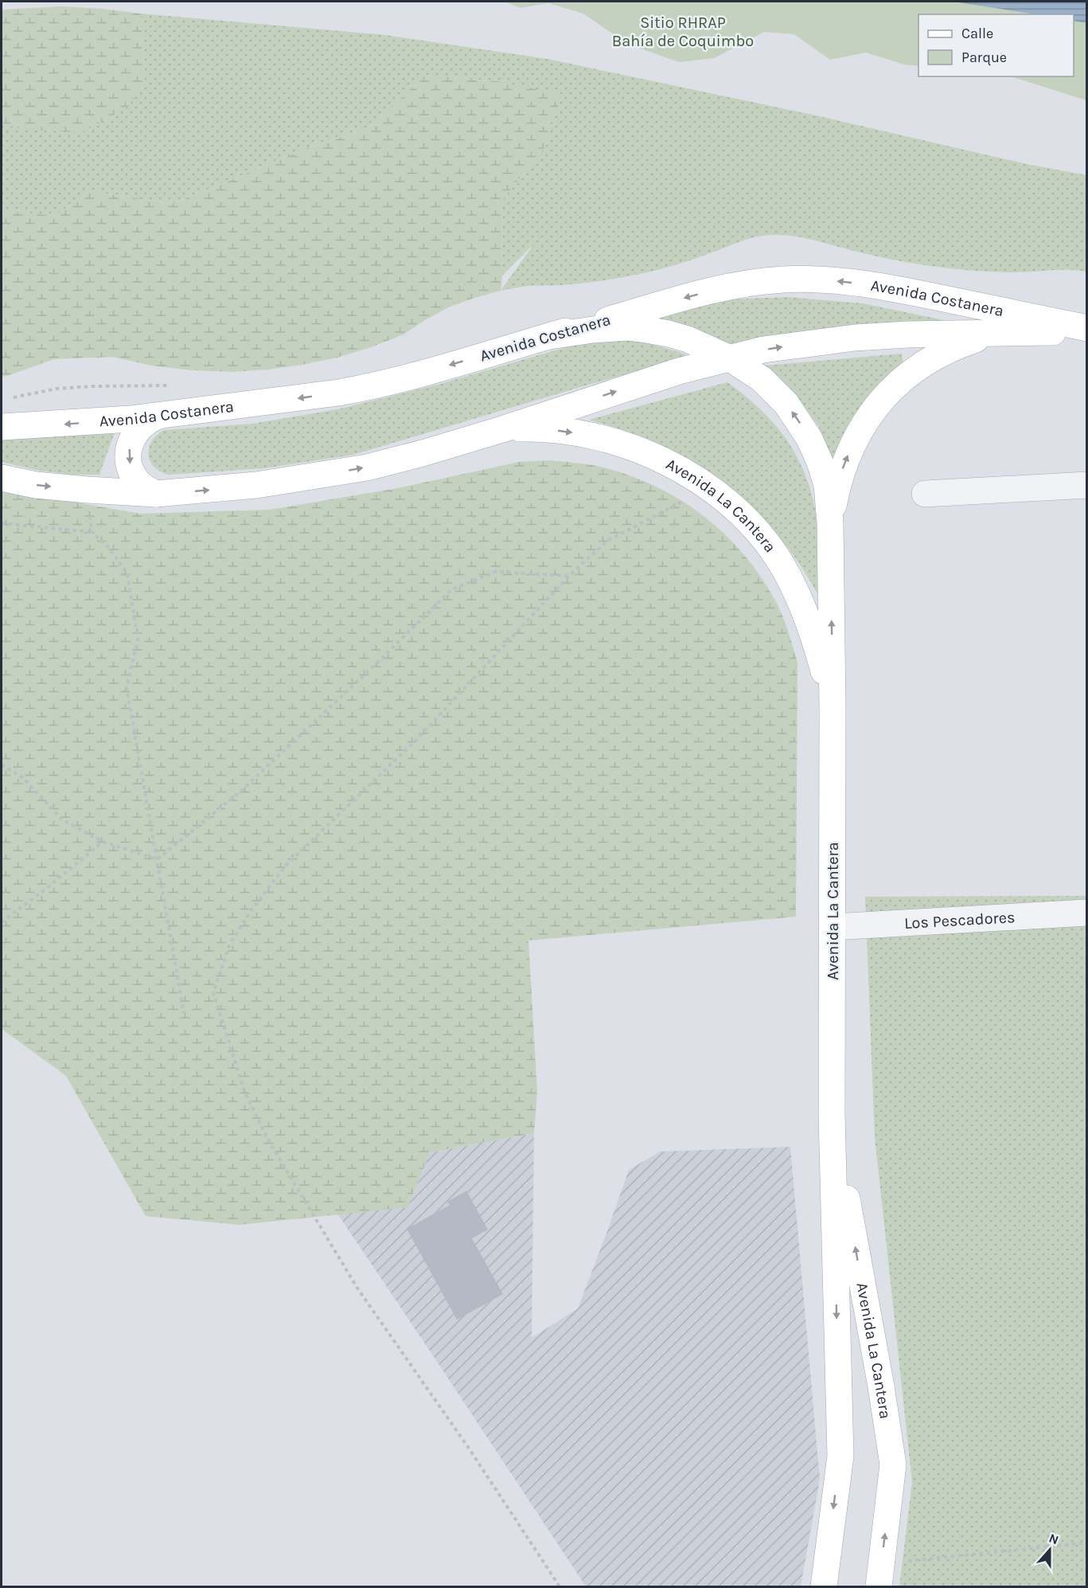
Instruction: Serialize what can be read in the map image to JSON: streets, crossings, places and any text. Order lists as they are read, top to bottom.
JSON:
{
  "streets": {
    "main road": ["Avenida Costanera", "Avenida La Cantera"],
    "street": ["Los Pescadores"]
  },
  "crossings": [
    ["Avenida Costanera", "Avenida La Cantera"],
    ["Avenida La Cantera", "Los Pescadores"]
  ],
  "parks": ["Sitio RHRAP Bahía de Coquimbo"],
  "legend": ["Calle", "Parque"],
  "north": "top"
}
